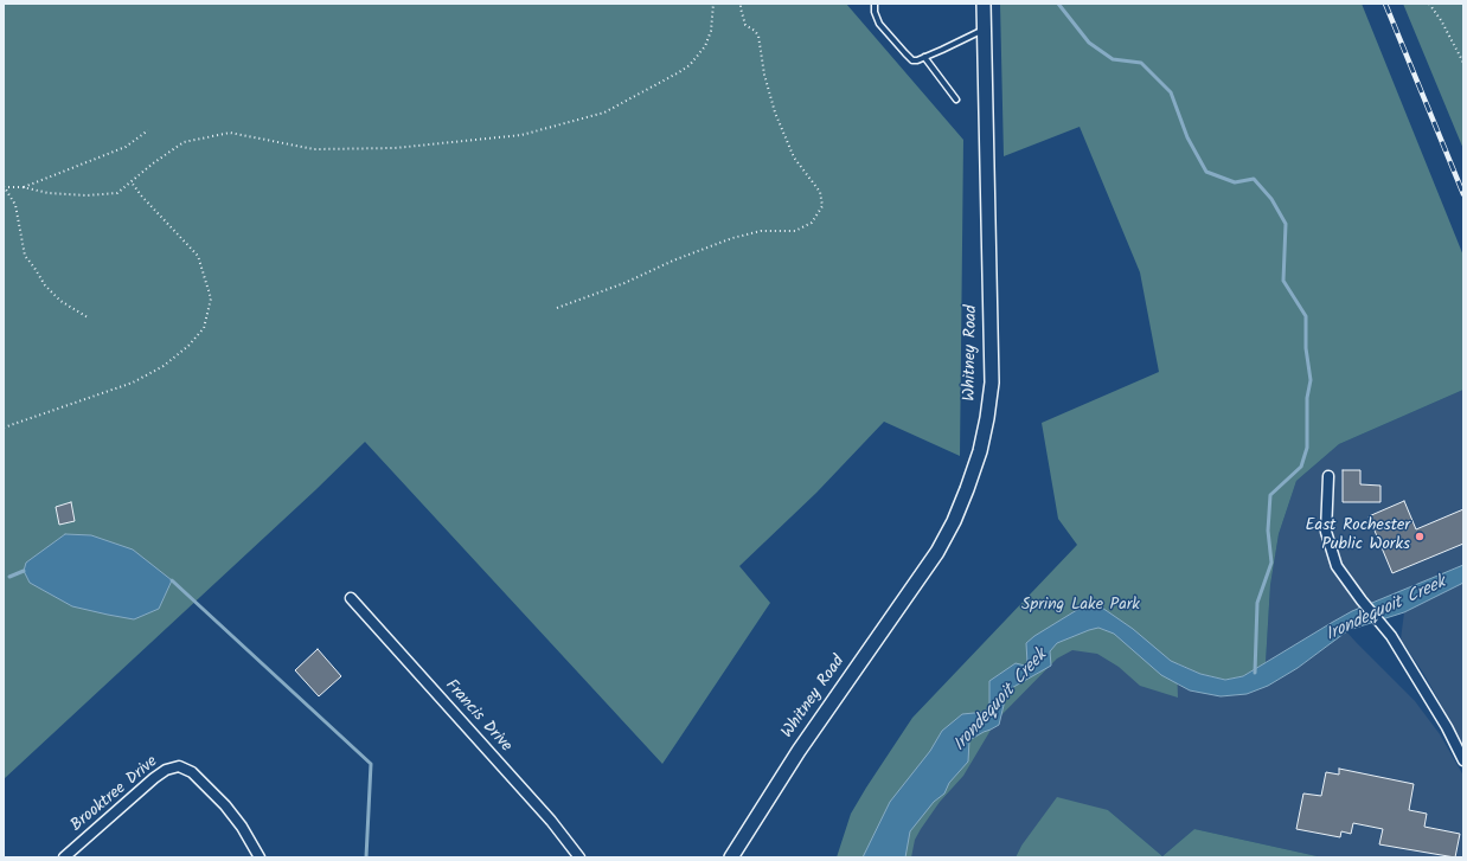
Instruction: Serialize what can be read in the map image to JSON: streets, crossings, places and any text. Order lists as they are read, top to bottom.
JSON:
{
  "streets": {
    "main road": ["Whitney Road"],
    "street": ["Francis Drive", "Brooktree Drive"]
  },
  "water": ["Irondequoit Creek"],
  "parks": ["Spring Lake Park"],
  "places": ["East Rochester Public Works"]
}
